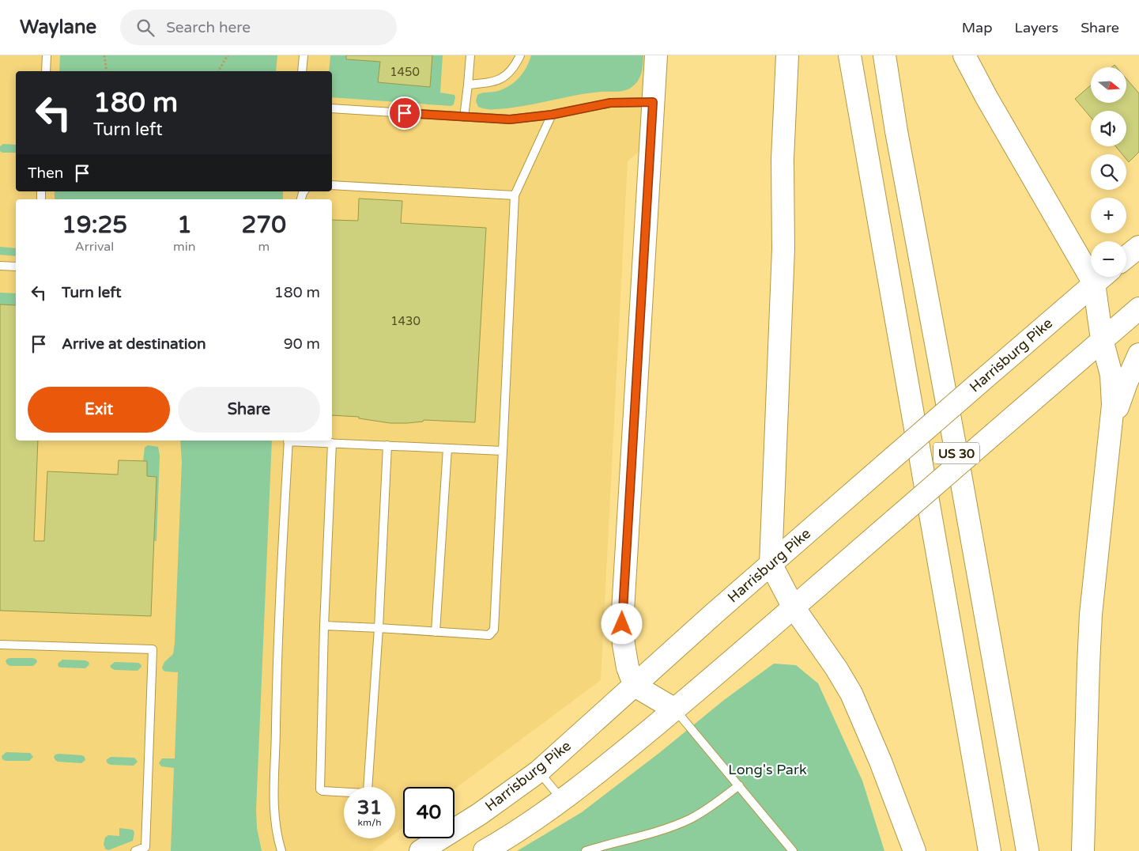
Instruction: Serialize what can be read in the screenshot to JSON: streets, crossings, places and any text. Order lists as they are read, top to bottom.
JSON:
{
  "streets": {
    "main road": ["Harrisburg Pike", "US 30"]
  },
  "parks": ["Long's Park"],
  "house_numbers": ["1450", "1430"],
  "north": "right",
  "page": {
    "header": "Waylane",
    "search": "Search here",
    "nav": ["Map", "Layers", "Share"],
    "map_buttons": ["+", "−"],
    "turn": ["180 m", "Turn left"],
    "then": "Then",
    "eta": [
      "19:25",
      "Arrival",
      "1",
      "min",
      "270",
      "m"
    ],
    "list": [
      {
        "name": "Turn left",
        "value": "180 m"
      },
      {
        "name": "Arrive at destination",
        "value": "90 m"
      }
    ],
    "buttons": ["Exit", "Share"],
    "speed": "31 km/h",
    "limit": "40"
  }
}
